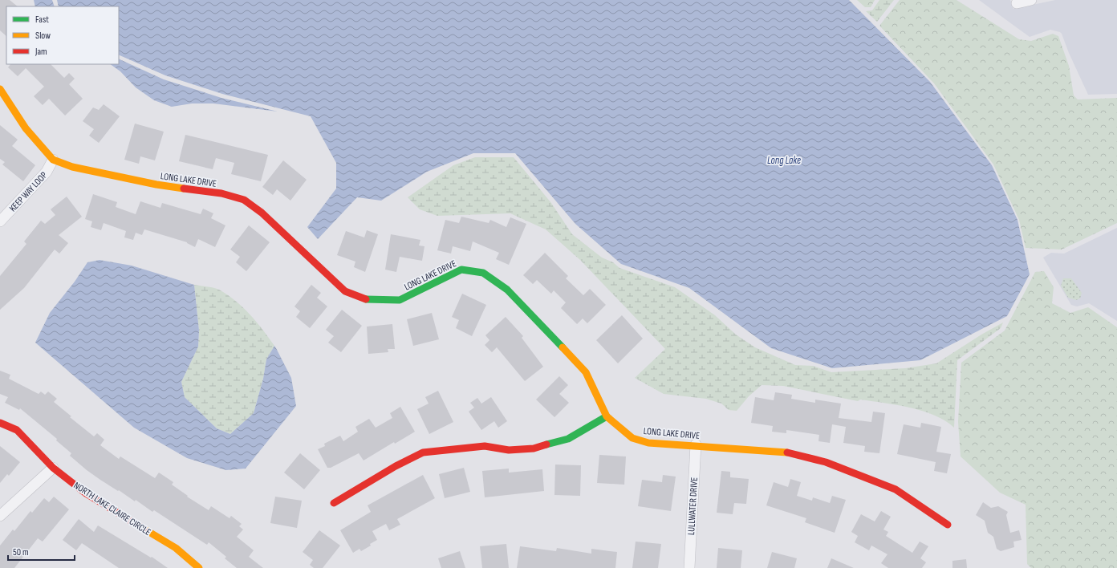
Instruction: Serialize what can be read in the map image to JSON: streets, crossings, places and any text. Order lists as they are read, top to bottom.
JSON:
{
  "streets": {
    "street": [
      "LONG LAKE DRIVE",
      "KEEP WAY LOOP",
      "LULLWATER DRIVE",
      "NORTH LAKE CLAIRE CIRCLE"
    ]
  },
  "crossings": [
    ["LONG LAKE DRIVE", "KEEP WAY LOOP"],
    ["LONG LAKE DRIVE", "LULLWATER DRIVE"]
  ],
  "water": ["Long Lake"],
  "legend": ["Fast", "Slow", "Jam"],
  "scale_bar": "50 m"
}
